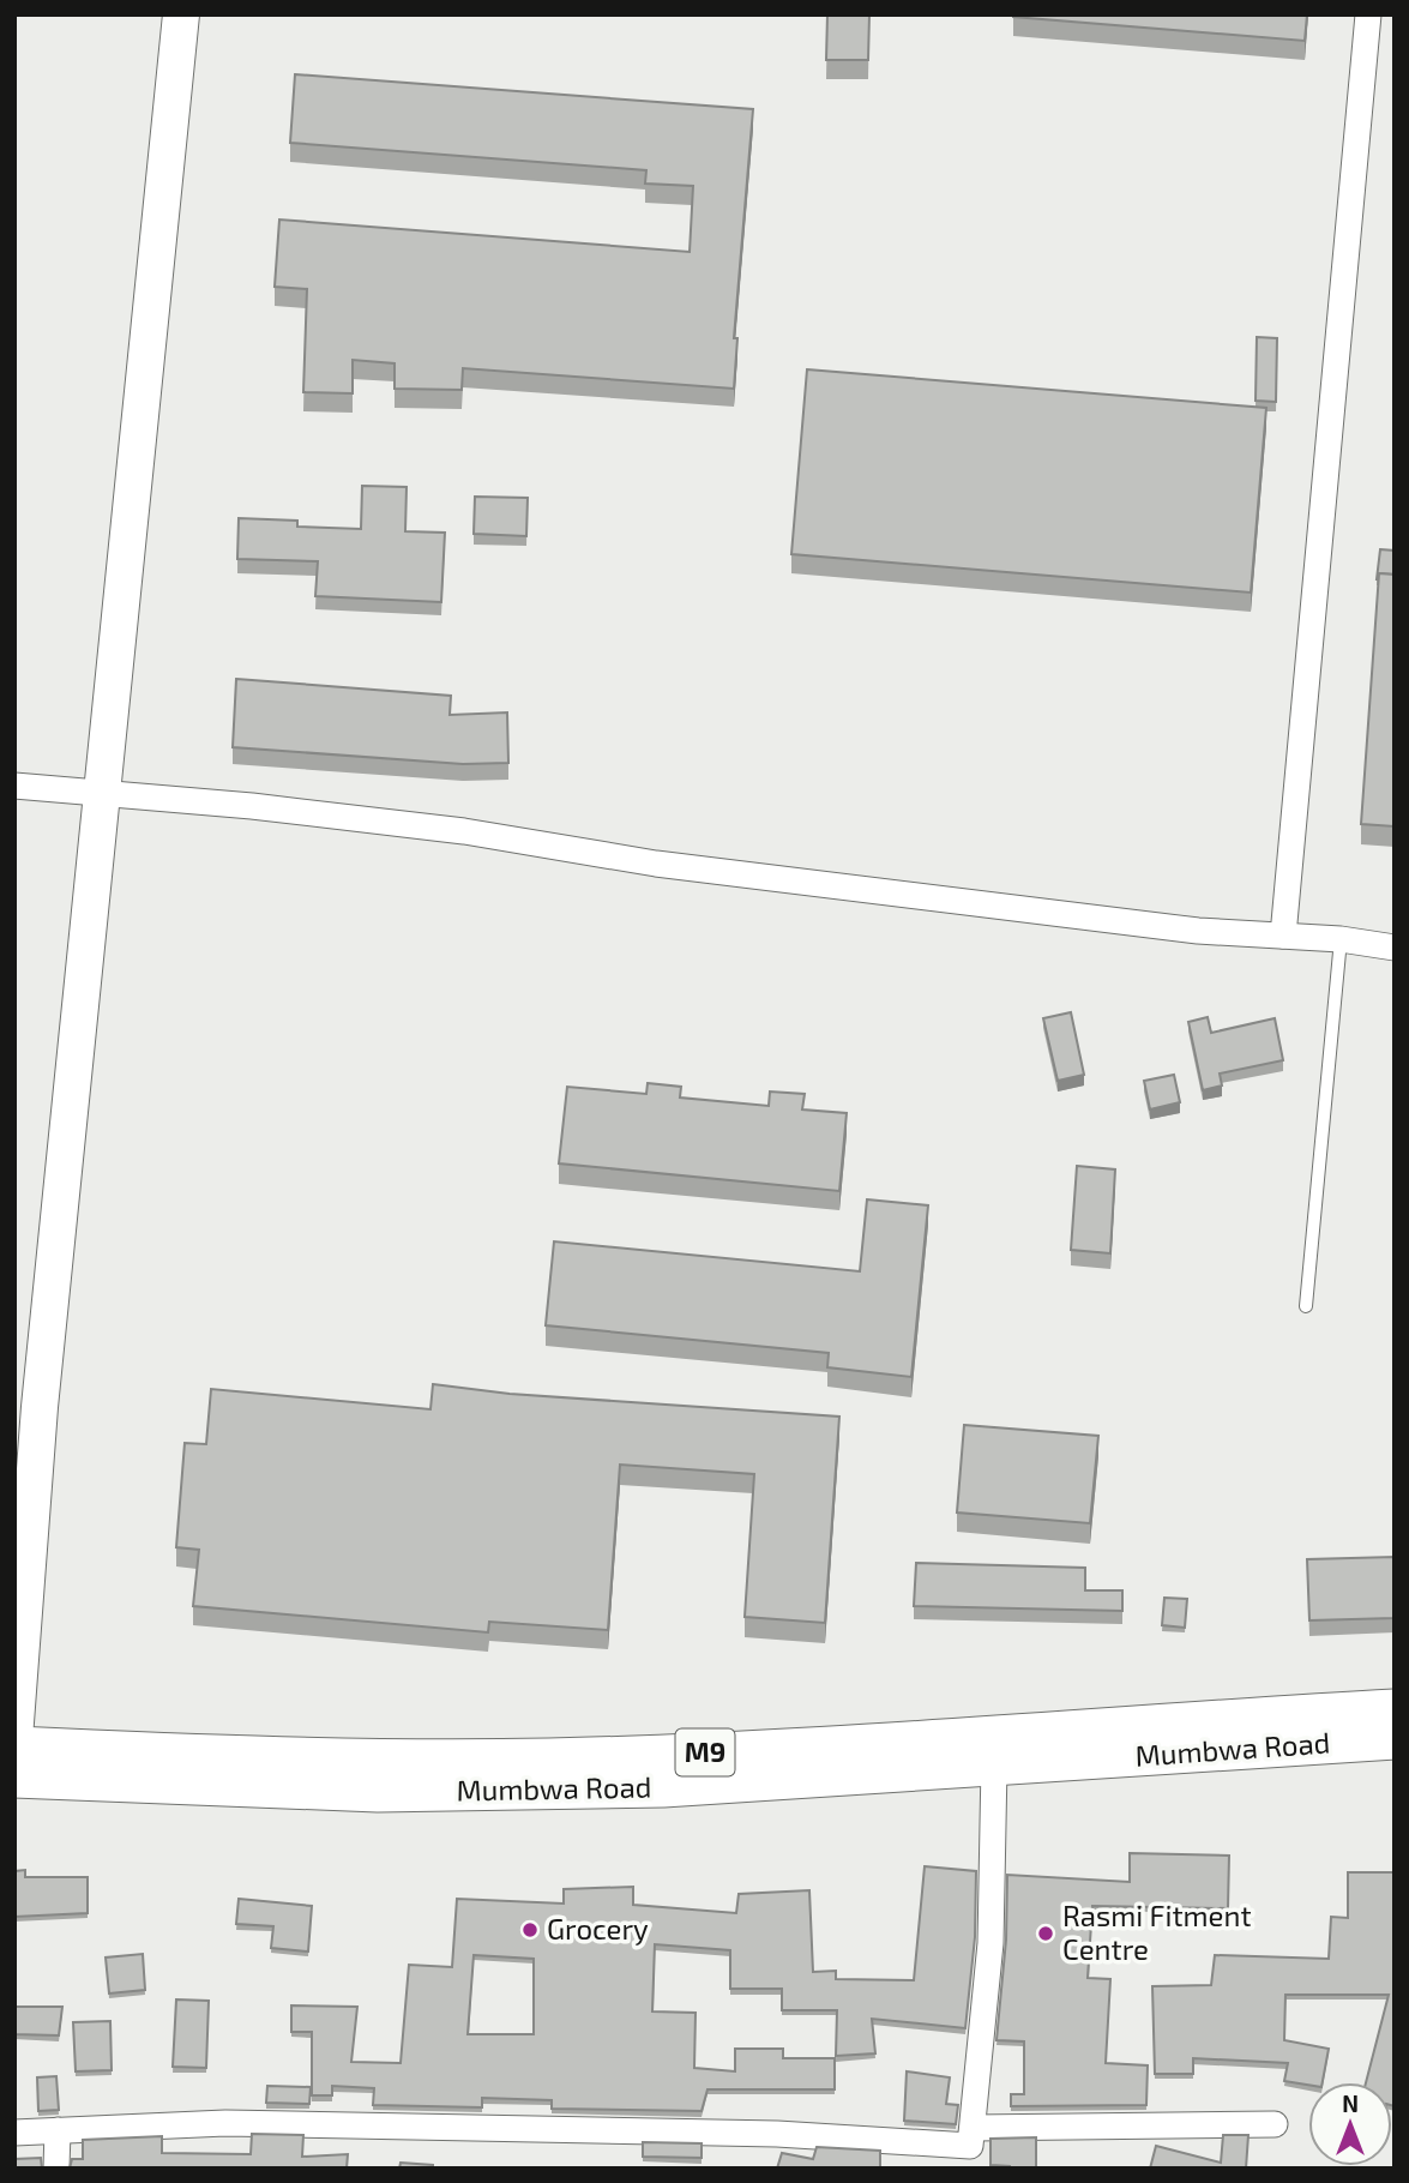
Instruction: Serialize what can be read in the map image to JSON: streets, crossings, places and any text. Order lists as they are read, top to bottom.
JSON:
{
  "streets": {
    "main road": ["Mumbwa Road", "M9"]
  },
  "places": ["Grocery", "Rasmi Fitment Centre"],
  "north": "top"
}
